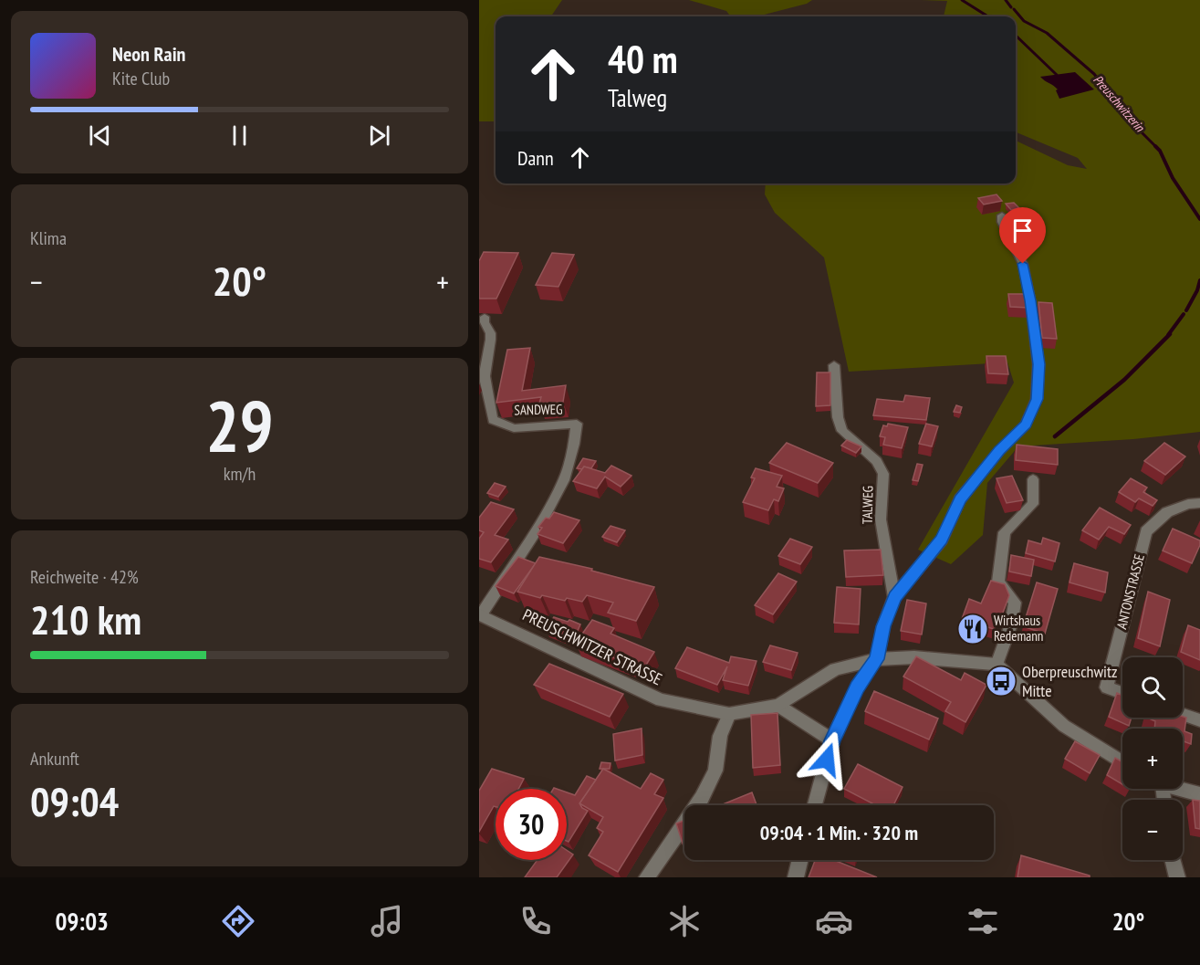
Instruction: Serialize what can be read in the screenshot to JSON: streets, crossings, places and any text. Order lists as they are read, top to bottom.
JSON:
{
  "streets": {
    "street": [
      "SANDWEG",
      "TALWEG",
      "ANTONSTRASSE",
      "PREUSCHWITZER STRASSE"
    ]
  },
  "crossings": [
    ["SANDWEG", "PREUSCHWITZER STRASSE"]
  ],
  "water": ["Preuschwitzerin"],
  "places": {
    "restaurant": ["Wirtshaus Redemann"],
    "bus stop": ["Oberpreuschwitz Mitte"]
  },
  "page": {
    "turn": ["40 m", "Talweg"],
    "song": ["Neon Rain", "Kite Club"],
    "then": "Dann",
    "tile": [
      "Klima",
      ["29", "km/h"],
      ["Reichweite · 42%", "210 km"],
      ["Ankunft", "09:04"]
    ],
    "heat": ["−", "20°", "+"],
    "map_buttons": ["+", "−"],
    "limit": "30",
    "trip": "09:04 · 1 Min. · 320 m",
    "tabs": ["09:03", "20°"]
  }
}
